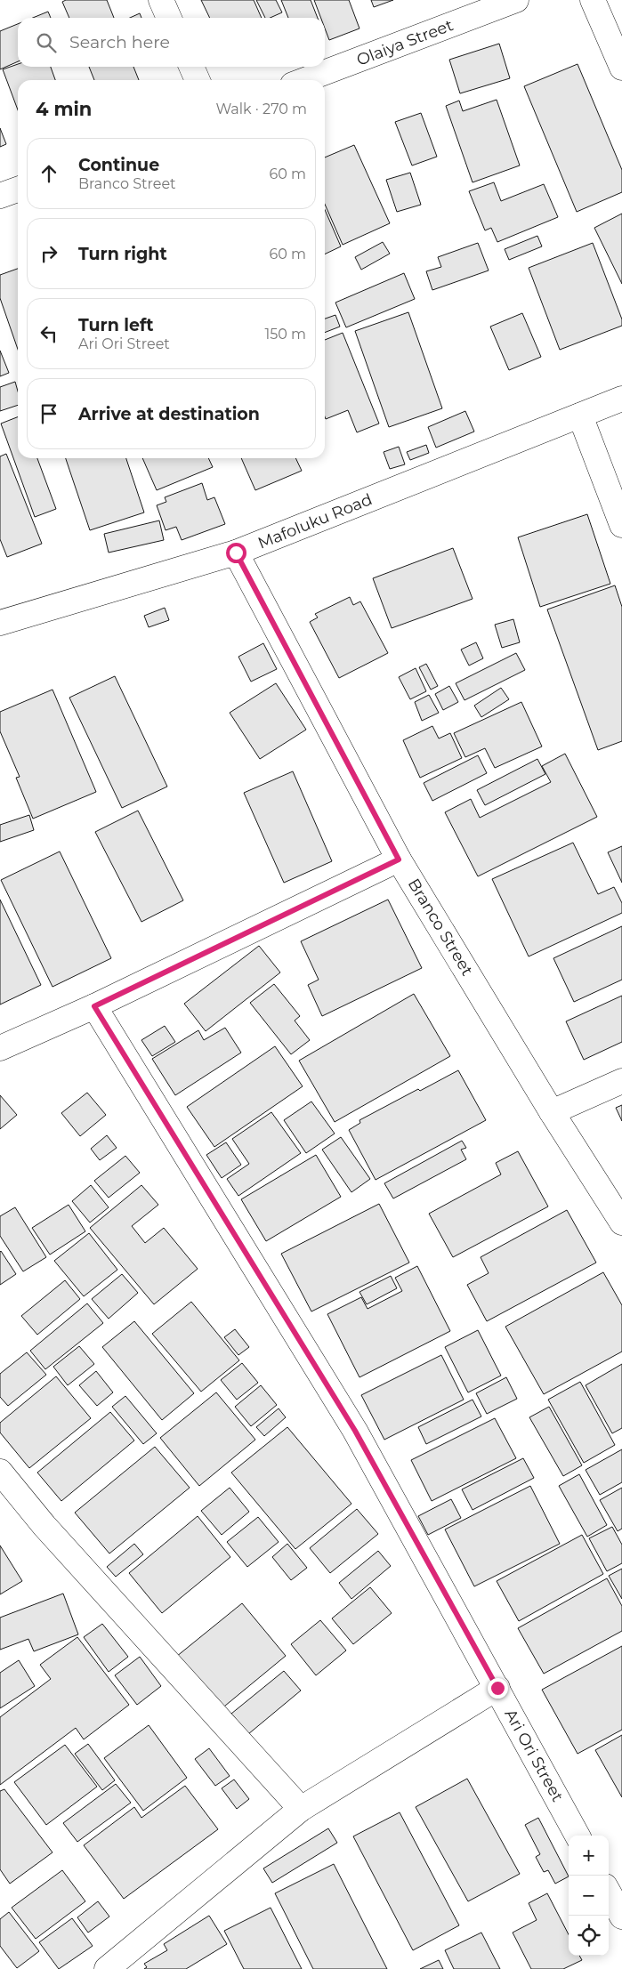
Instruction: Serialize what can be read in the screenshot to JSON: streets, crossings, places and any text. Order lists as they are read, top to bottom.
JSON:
{
  "streets": {
    "street": [
      "Olaiya Street",
      "Mafoluku Road",
      "Branco Street",
      "Ari Ori Street"
    ]
  },
  "crossings": [
    ["Mafoluku Road", "Branco Street"]
  ],
  "page": {
    "search": "Search here",
    "heading": ["4 min", "Walk · 270 m"],
    "list": [
      ["Continue", "Branco Street", "60 m"],
      ["Turn right", "60 m"],
      ["Turn left", "Ari Ori Street", "150 m"],
      "Arrive at destination"
    ],
    "map_buttons": ["+", "−"]
  }
}
